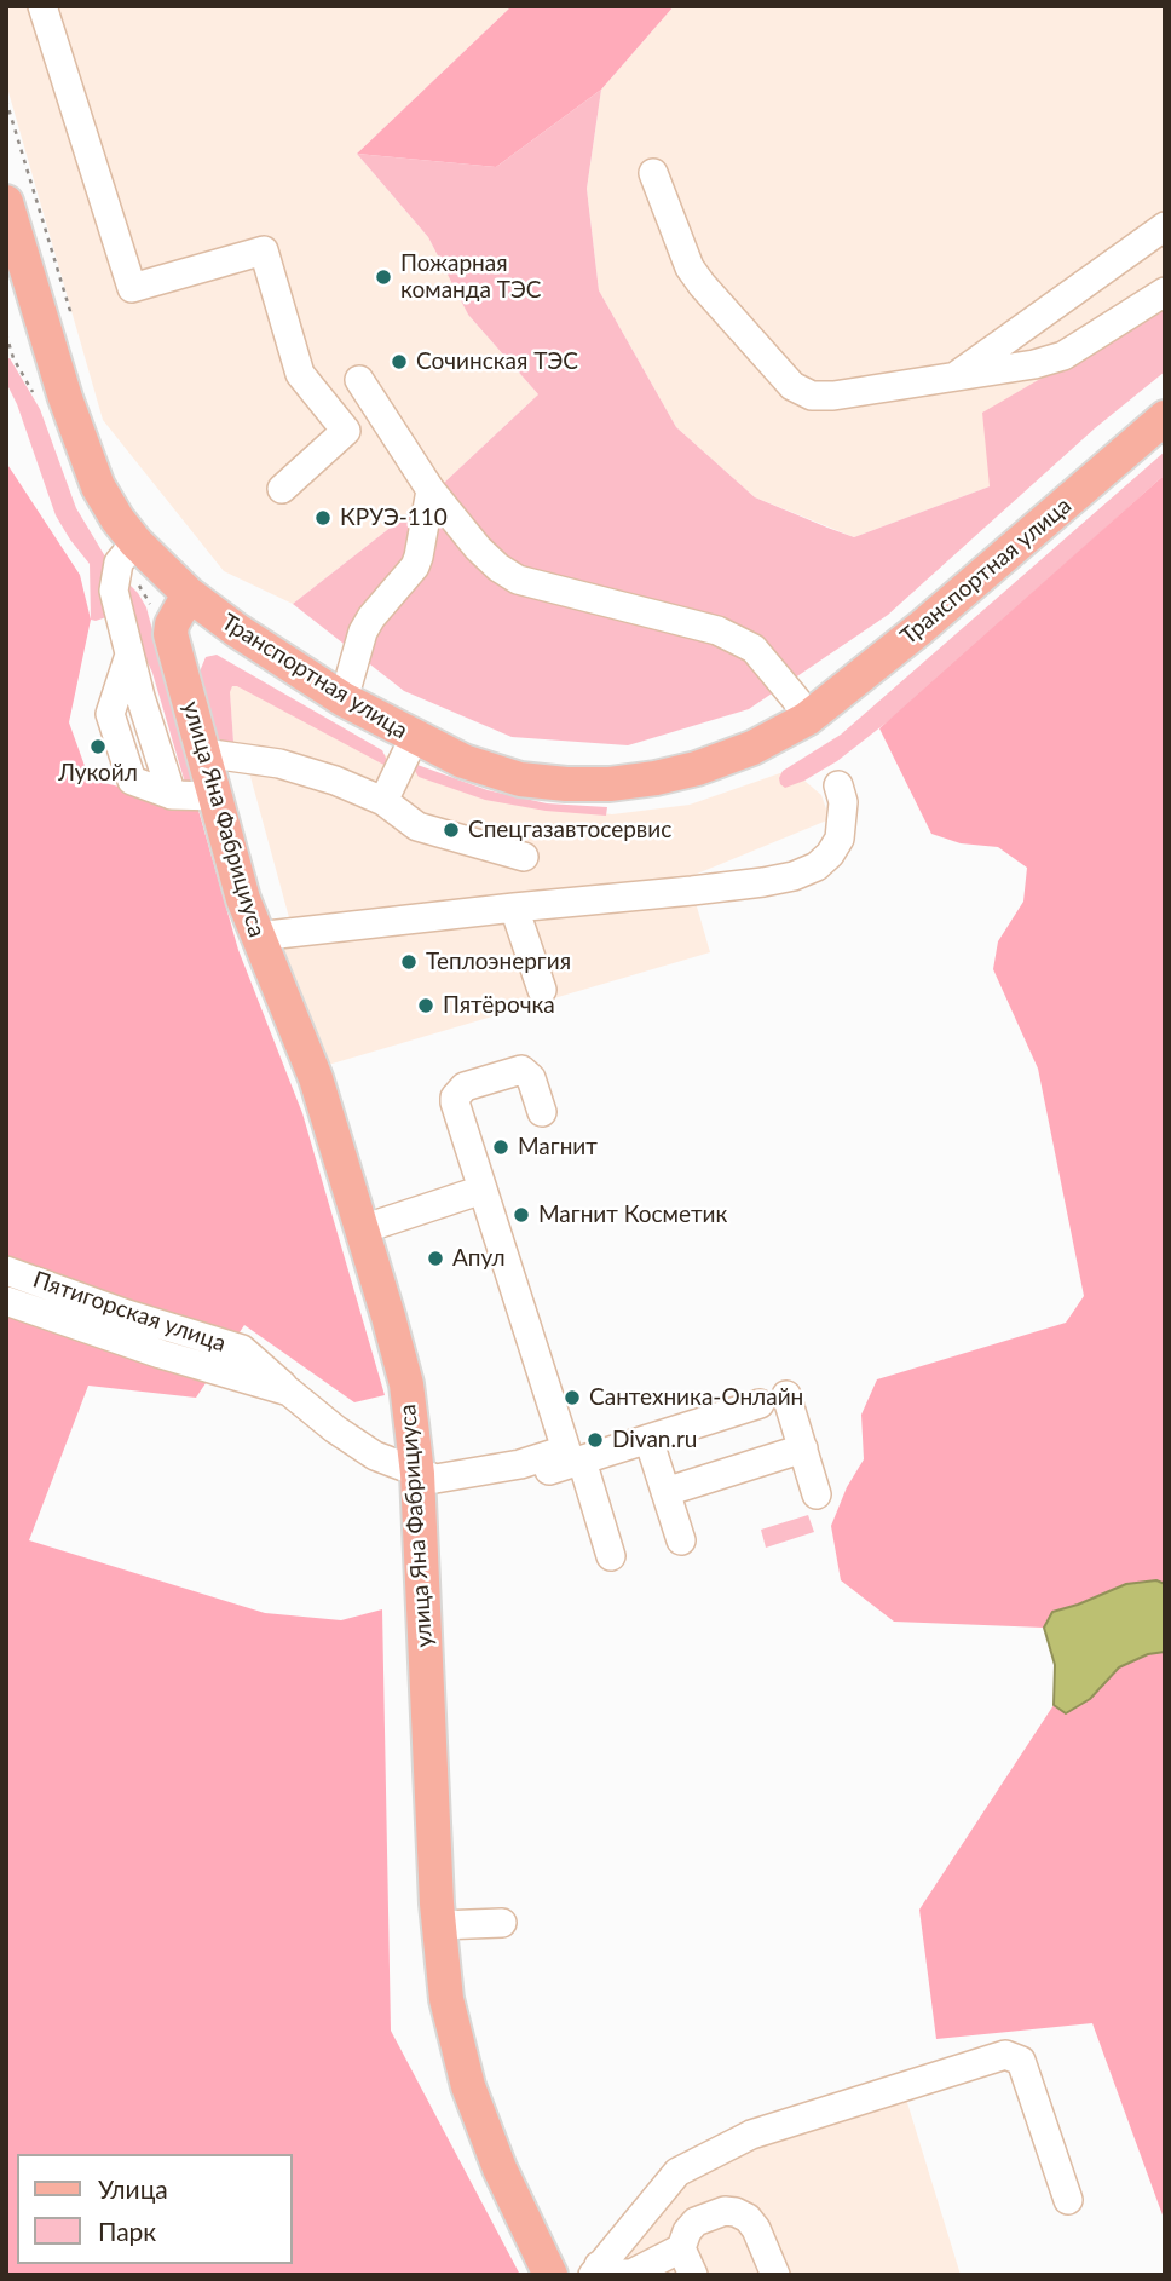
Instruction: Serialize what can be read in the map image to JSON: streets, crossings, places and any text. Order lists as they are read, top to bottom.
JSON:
{
  "streets": {
    "main road": ["Транспортная улица", "улица Яна Фабрициуса"],
    "street": ["Пятигорская улица"]
  },
  "crossings": [
    ["Транспортная улица", "улица Яна Фабрициуса"],
    ["улица Яна Фабрициуса", "Пятигорская улица"]
  ],
  "places": [
    "Пожарная команда ТЭС",
    "Сочинская ТЭС",
    "КРУЭ-110",
    "Лукойл",
    "Спецгазавтосервис",
    "Теплоэнергия",
    "Пятёрочка",
    "Магнит",
    "Магнит Косметик",
    "Апул",
    "Сантехника-Онлайн",
    "Divan.ru"
  ],
  "legend": ["Улица", "Парк"]
}
